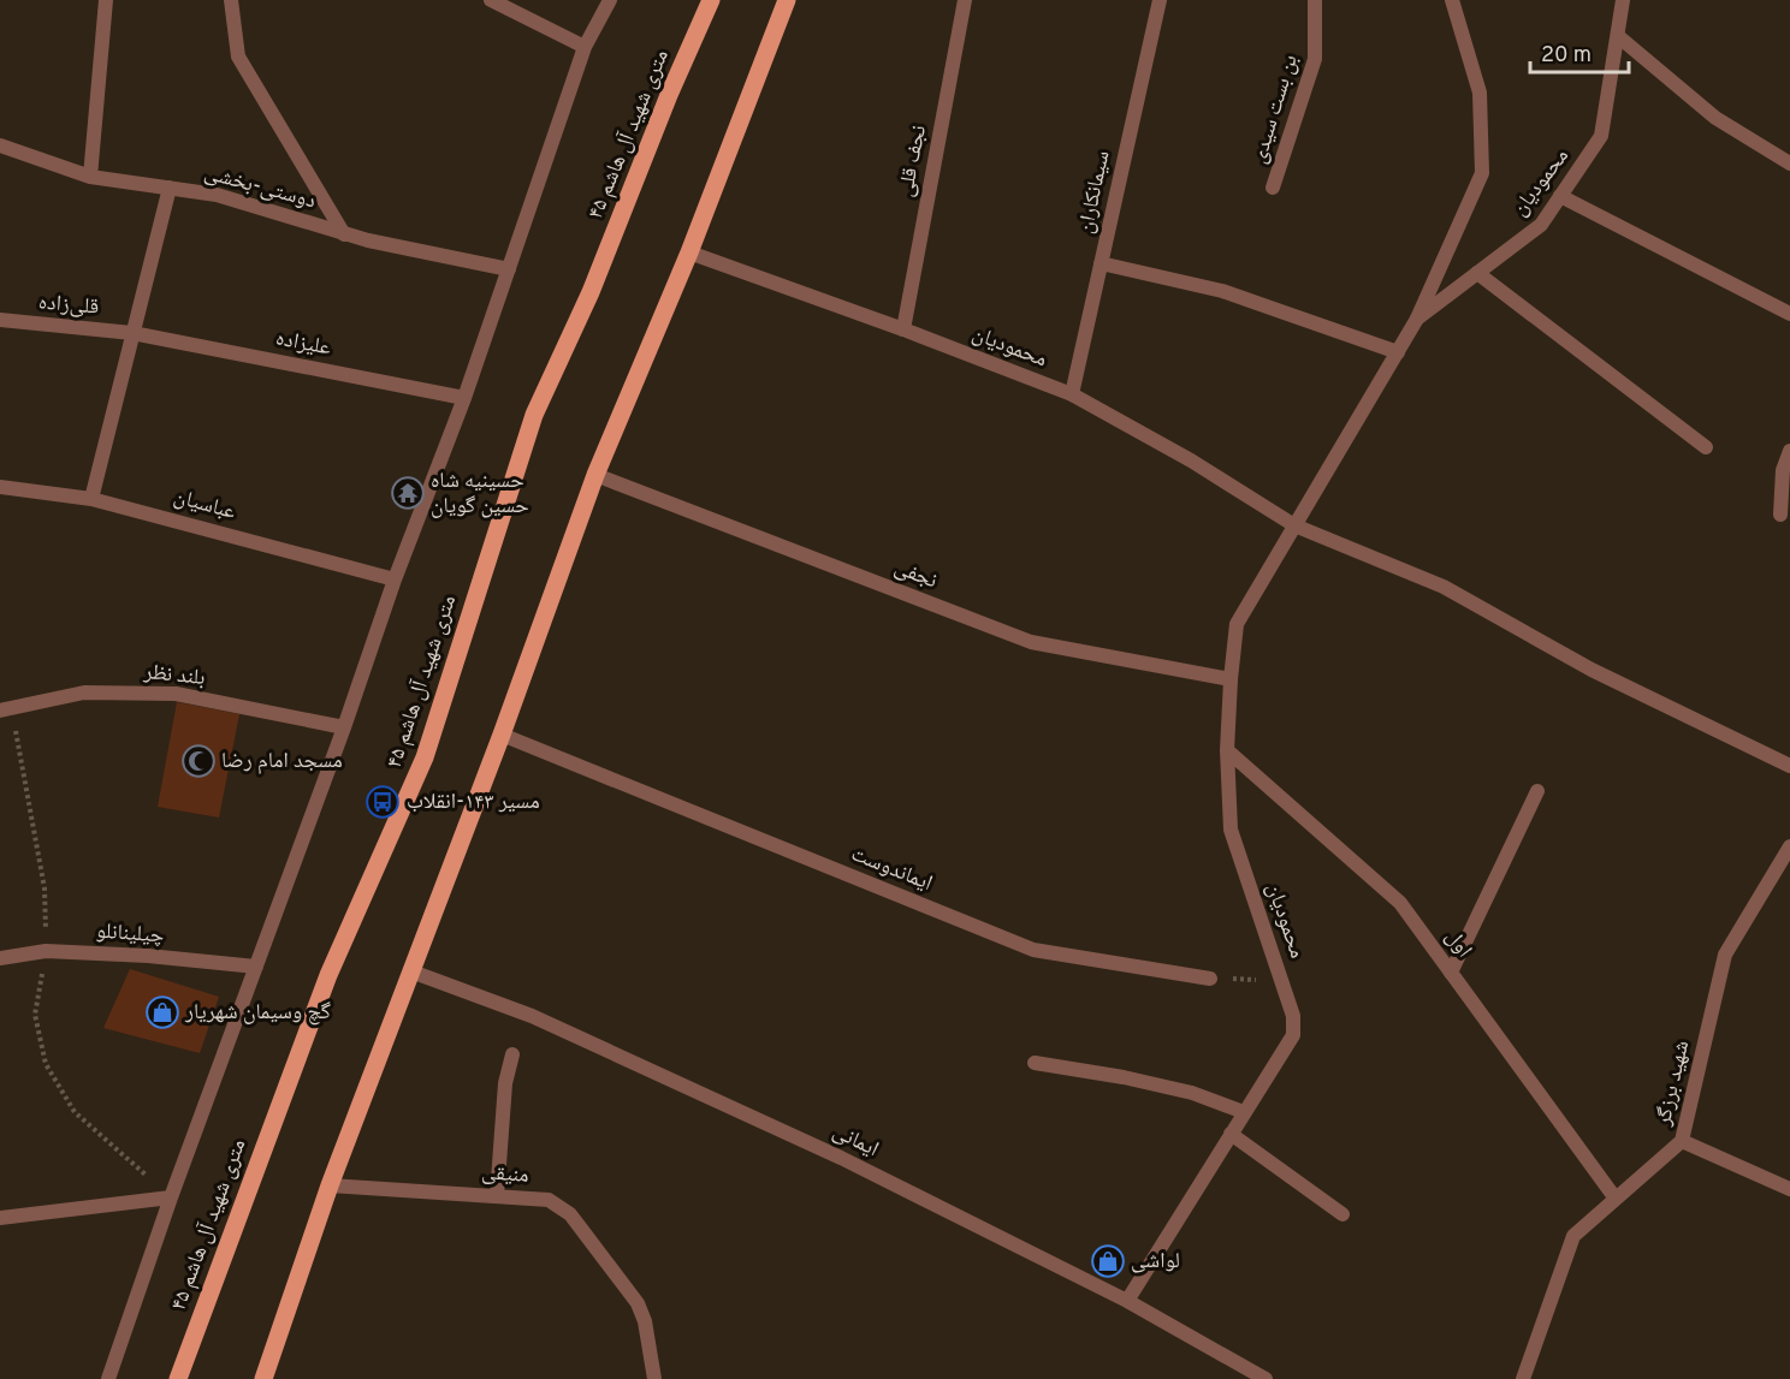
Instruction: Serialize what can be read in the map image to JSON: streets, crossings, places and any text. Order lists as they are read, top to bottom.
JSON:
{
  "streets": {
    "main road": ["۴۵ متری شهید آل هاشم"],
    "street": [
      "بن بست سیدی",
      "نجف قلی",
      "محمودیان",
      "دوستی-بخشی",
      "سیمانکاران",
      "قلی‌زاده",
      "علیزاده",
      "عباسیان",
      "نجفی",
      "بلند نظر",
      "ایماندوست",
      "چیلینانلو",
      "اول",
      "شهید برزگر",
      "ایمانی",
      "منیقی"
    ]
  },
  "crossings": [
    ["نجف قلی", "محمودیان"],
    ["محمودیان", "سیمانکاران"],
    ["محمودیان", "نجفی"],
    ["محمودیان", "اول"],
    ["محمودیان", "ایمانی"],
    ["قلی‌زاده", "علیزاده"],
    ["اول", "شهید برزگر"]
  ],
  "places": {
    "temple": ["حسینیه شاه حسین گویان"],
    "mosque": ["مسجد امام رضا"],
    "bus stop": ["مسیر ۱۴۳-انقلاب"],
    "shop": ["گچ وسیمان شهریار", "لواشی"]
  },
  "scale_bar": "20 m"
}
